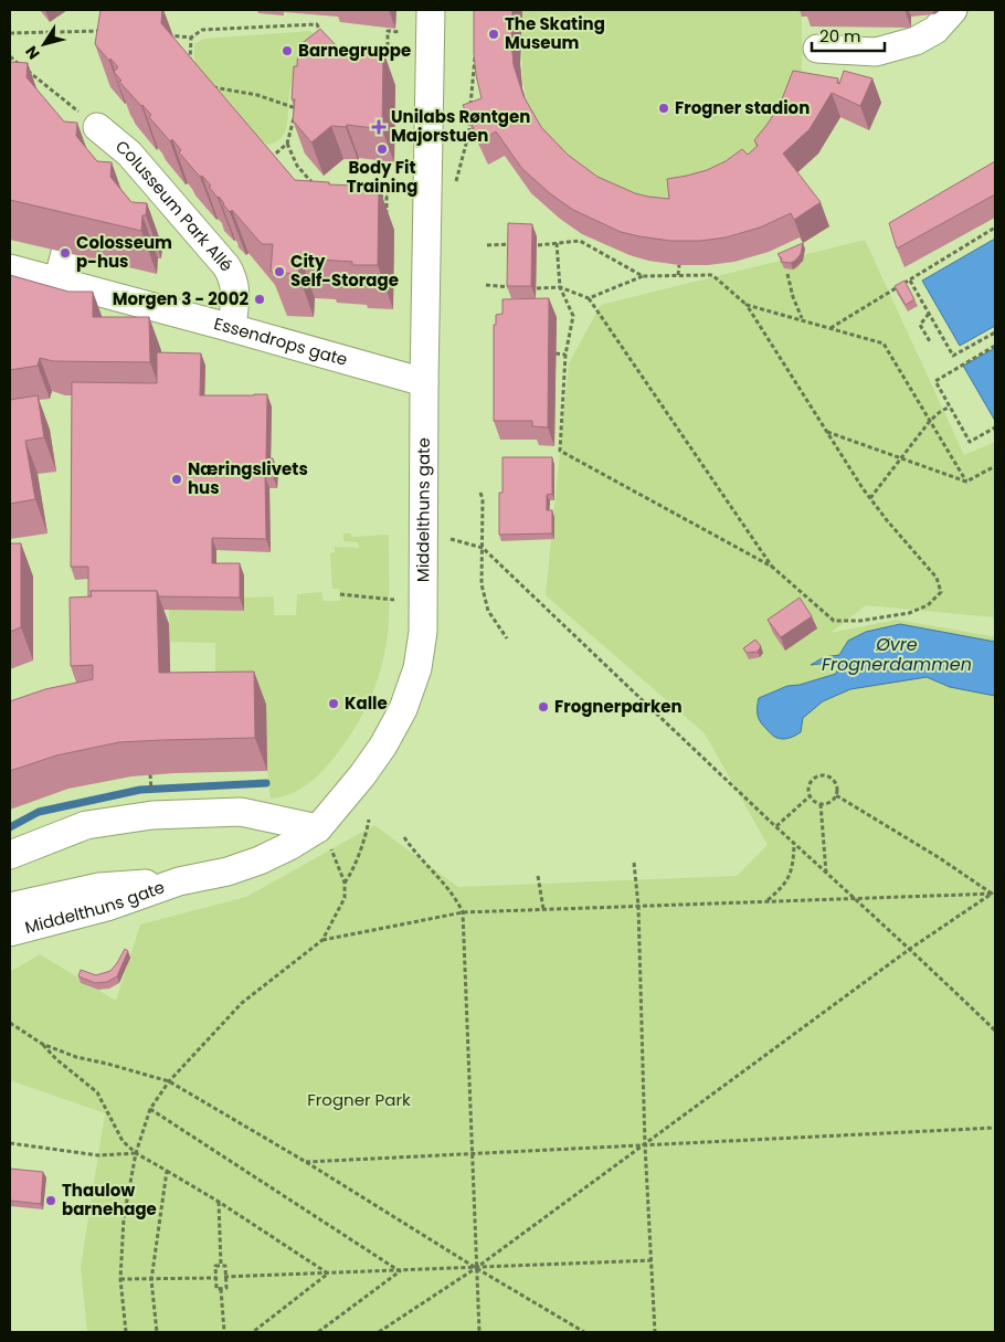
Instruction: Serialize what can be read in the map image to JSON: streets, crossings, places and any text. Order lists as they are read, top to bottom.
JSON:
{
  "streets": {
    "street": ["Colusseum Park Allé", "Essendrops gate", "Middelthuns gate"]
  },
  "crossings": [
    ["Colusseum Park Allé", "Essendrops gate"],
    ["Essendrops gate", "Middelthuns gate"]
  ],
  "water": ["Øvre Frognerdammen"],
  "parks": ["Frogner Park"],
  "places": {
    "other": [
      "The Skating Museum",
      "Barnegruppe",
      "Frogner stadion",
      "Body Fit Training",
      "Colosseum p-hus",
      "City Self-Storage",
      "Morgen 3 - 2002",
      "Næringslivets hus",
      "Kalle",
      "Frognerparken",
      "Thaulow barnehage"
    ],
    "health": ["Unilabs Røntgen Majorstuen"]
  },
  "scale_bar": "20 m",
  "north": "bottom left"
}
